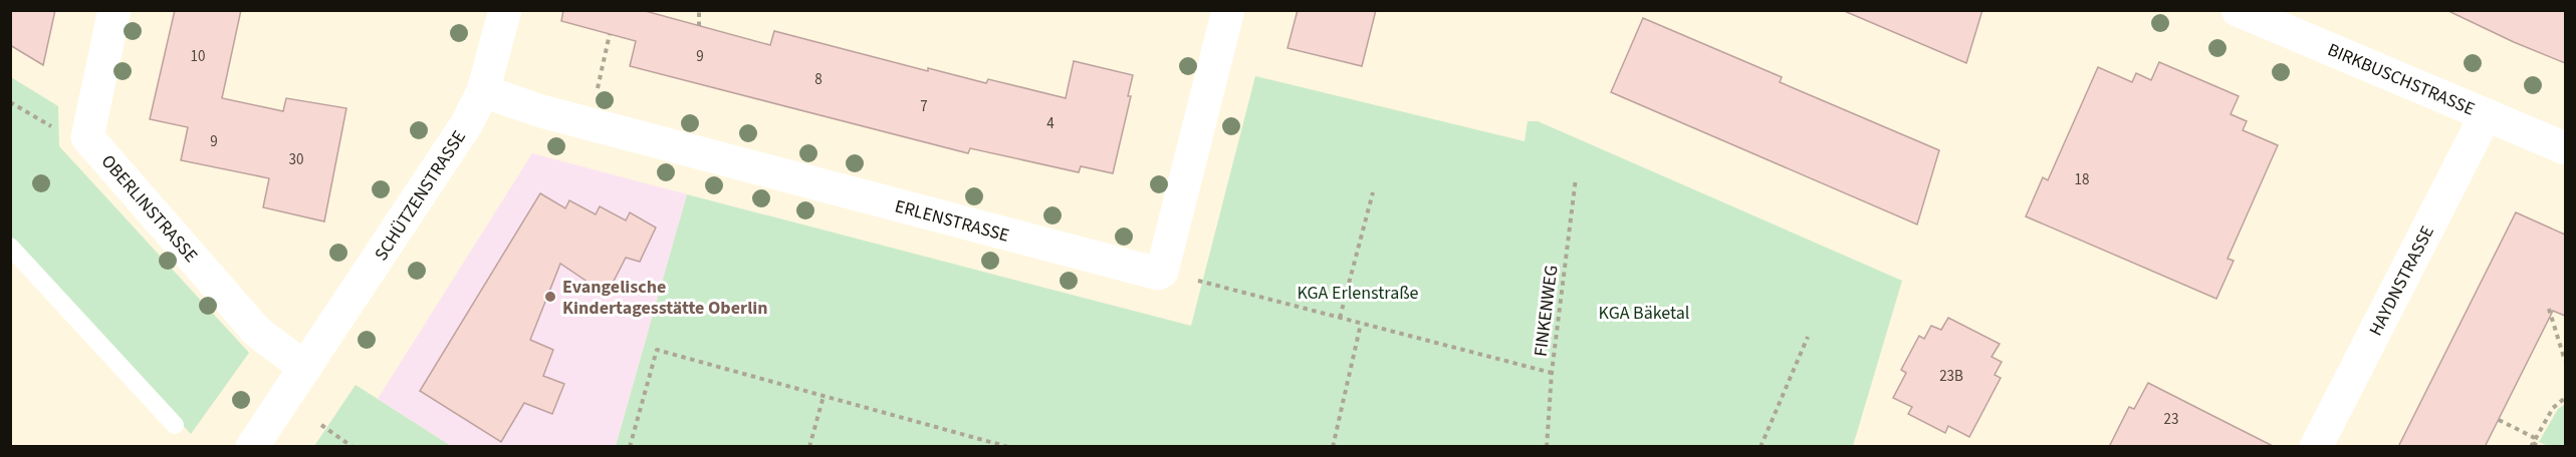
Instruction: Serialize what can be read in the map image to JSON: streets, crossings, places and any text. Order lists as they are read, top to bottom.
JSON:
{
  "streets": {
    "street": [
      "BIRKBUSCHSTRASSE",
      "SCHÜTZENSTRASSE",
      "OBERLINSTRASSE",
      "ERLENSTRASSE",
      "HAYDNSTRASSE"
    ],
    "path": ["FINKENWEG"]
  },
  "crossings": [
    ["BIRKBUSCHSTRASSE", "HAYDNSTRASSE"],
    ["SCHÜTZENSTRASSE", "OBERLINSTRASSE"],
    ["SCHÜTZENSTRASSE", "ERLENSTRASSE"]
  ],
  "parks": ["KGA Erlenstraße", "KGA Bäketal"],
  "places": ["Evangelische Kindertagesstätte Oberlin"],
  "house_numbers": [
    "10",
    "9",
    "8",
    "7",
    "4",
    "9",
    "30",
    "18",
    "23B",
    "23"
  ]
}
